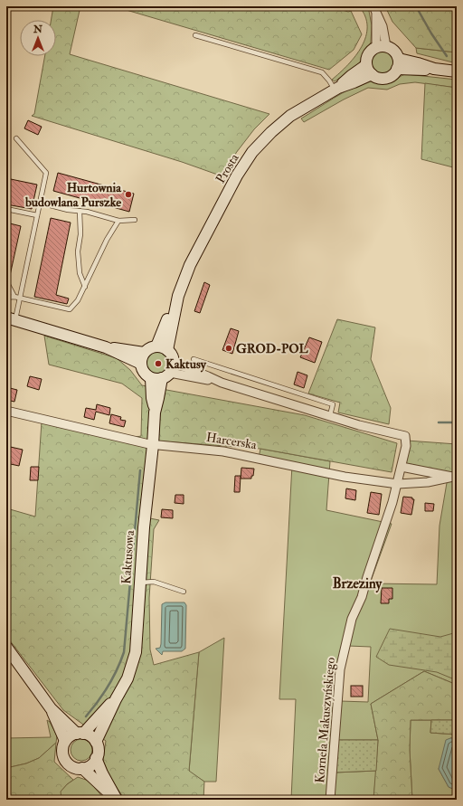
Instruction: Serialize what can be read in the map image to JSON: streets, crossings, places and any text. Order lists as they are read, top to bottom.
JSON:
{
  "streets": {
    "street": [
      "Prosta",
      "Harcerska",
      "Kaktusowa",
      "Kornela Makuszyńskiego"
    ]
  },
  "crossings": [
    ["Prosta", "Kaktusowa"],
    ["Harcerska", "Kaktusowa"],
    ["Harcerska", "Kornela Makuszyńskiego"]
  ],
  "districts": ["Brzeziny"],
  "places": ["Hurtownia budowlana Purszke", "GROD-POL", "Kaktusy"],
  "north": "top"
}
